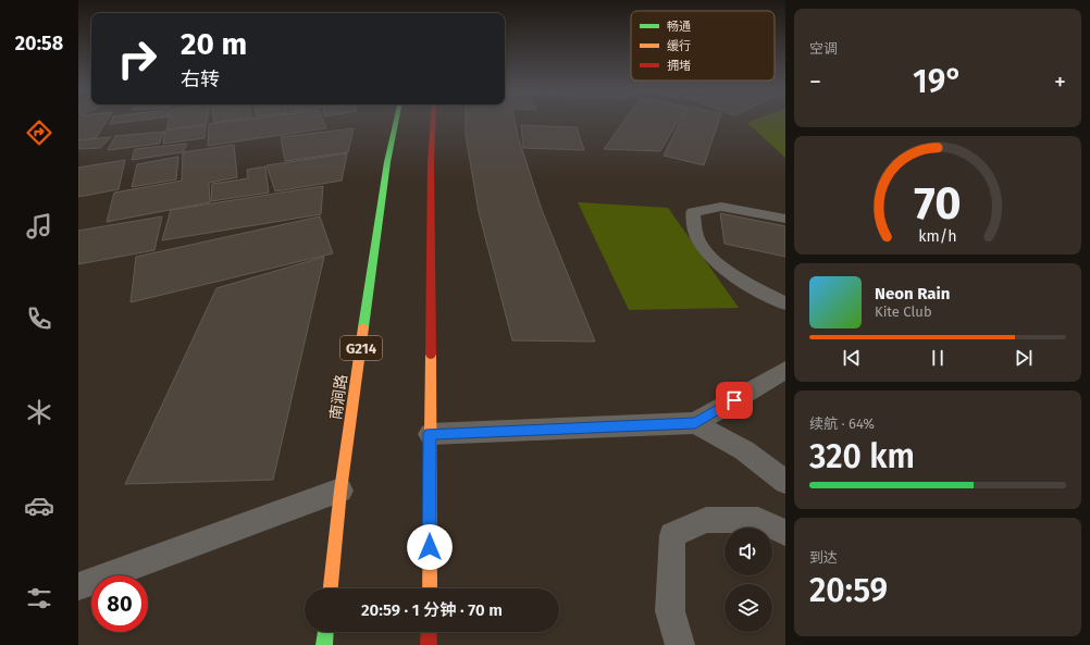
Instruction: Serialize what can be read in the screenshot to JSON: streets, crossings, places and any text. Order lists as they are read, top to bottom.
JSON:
{
  "streets": {
    "highway": ["G214", "南涧路"]
  },
  "legend": ["畅通", "缓行", "拥堵"],
  "page": {
    "tabs": "20:58",
    "tile": [
      "空调",
      ["续航 · 64%", "320 km"],
      ["到达", "20:59"]
    ],
    "turn": ["20 m", "右转"],
    "heat": ["−", "19°", "+"],
    "song": ["Neon Rain", "Kite Club"],
    "limit": "80",
    "trip": "20:59 · 1 分钟 · 70 m",
    "gauge": ["70", "km/h"]
  }
}
